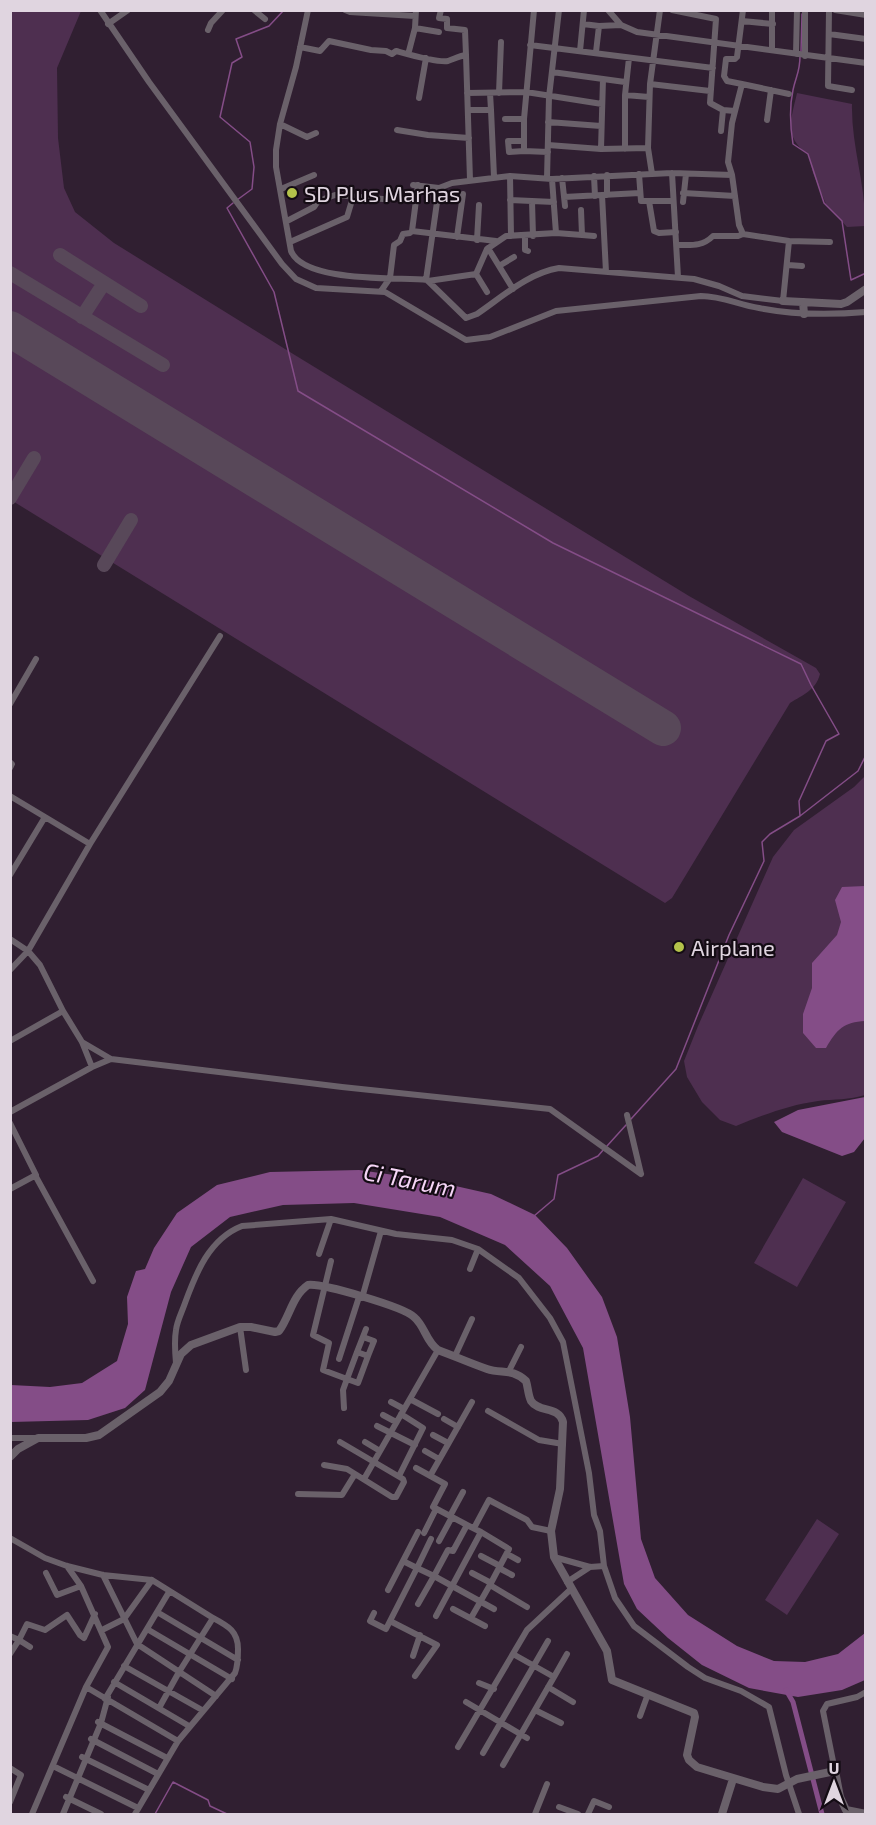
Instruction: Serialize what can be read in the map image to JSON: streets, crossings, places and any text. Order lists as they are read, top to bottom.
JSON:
{
  "water": ["Ci Tarum"],
  "places": ["SD Plus Marhas", "Airplane"],
  "north": "top"
}
